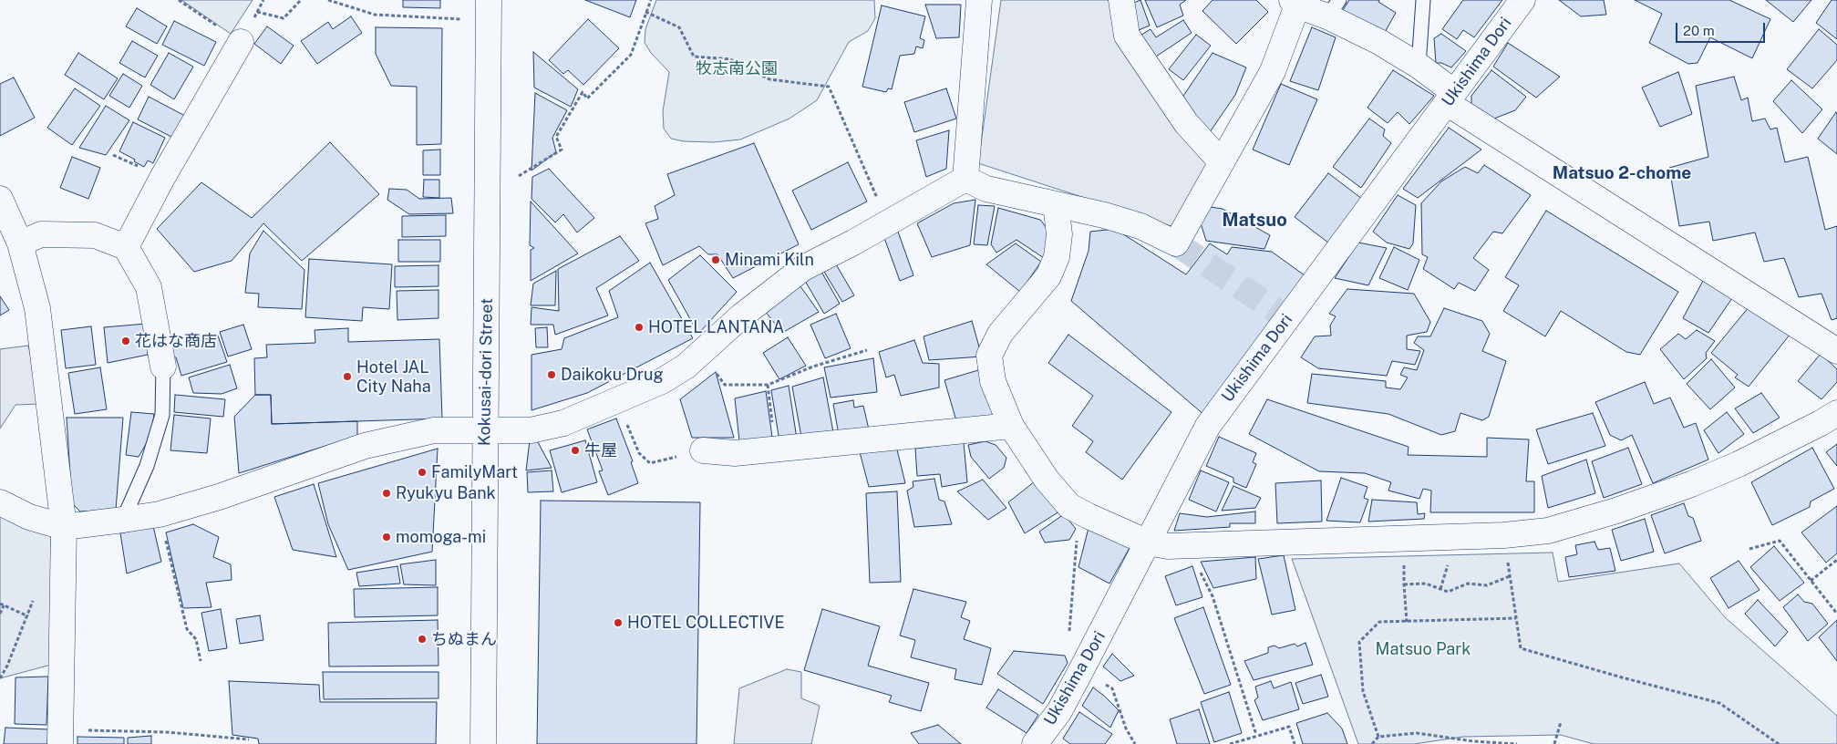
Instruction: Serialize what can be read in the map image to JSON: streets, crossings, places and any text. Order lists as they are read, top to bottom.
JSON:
{
  "streets": {
    "street": ["Ukishima Dori", "Kokusai-dori Street"]
  },
  "districts": ["Matsuo 2-chome", "Matsuo"],
  "parks": ["牧志南公園", "Matsuo Park"],
  "places": [
    "Minami Kiln",
    "HOTEL LANTANA",
    "花はな商店",
    "Daikoku Drug",
    "Hotel JAL City Naha",
    "牛屋",
    "FamilyMart",
    "Ryukyu Bank",
    "momoga-mi",
    "HOTEL COLLECTIVE",
    "ちぬまん"
  ],
  "scale_bar": "20 m"
}
